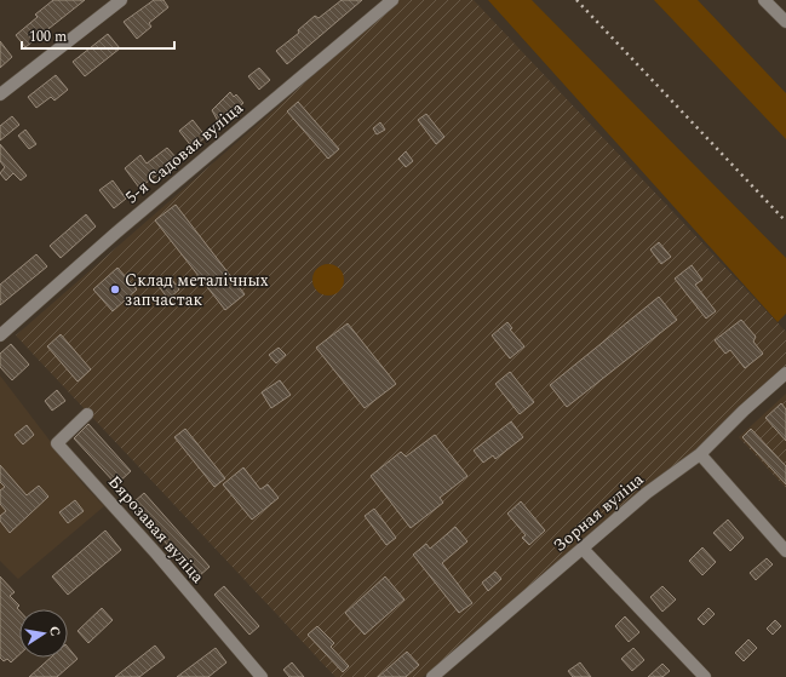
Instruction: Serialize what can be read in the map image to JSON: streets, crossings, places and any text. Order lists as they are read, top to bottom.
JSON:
{
  "streets": {
    "street": ["5-я Садовая вуліца", "Зорная вуліца", "Бярозавая вуліца"]
  },
  "places": ["Склад металічных запчастак"],
  "scale_bar": "100 m",
  "north": "right"
}
